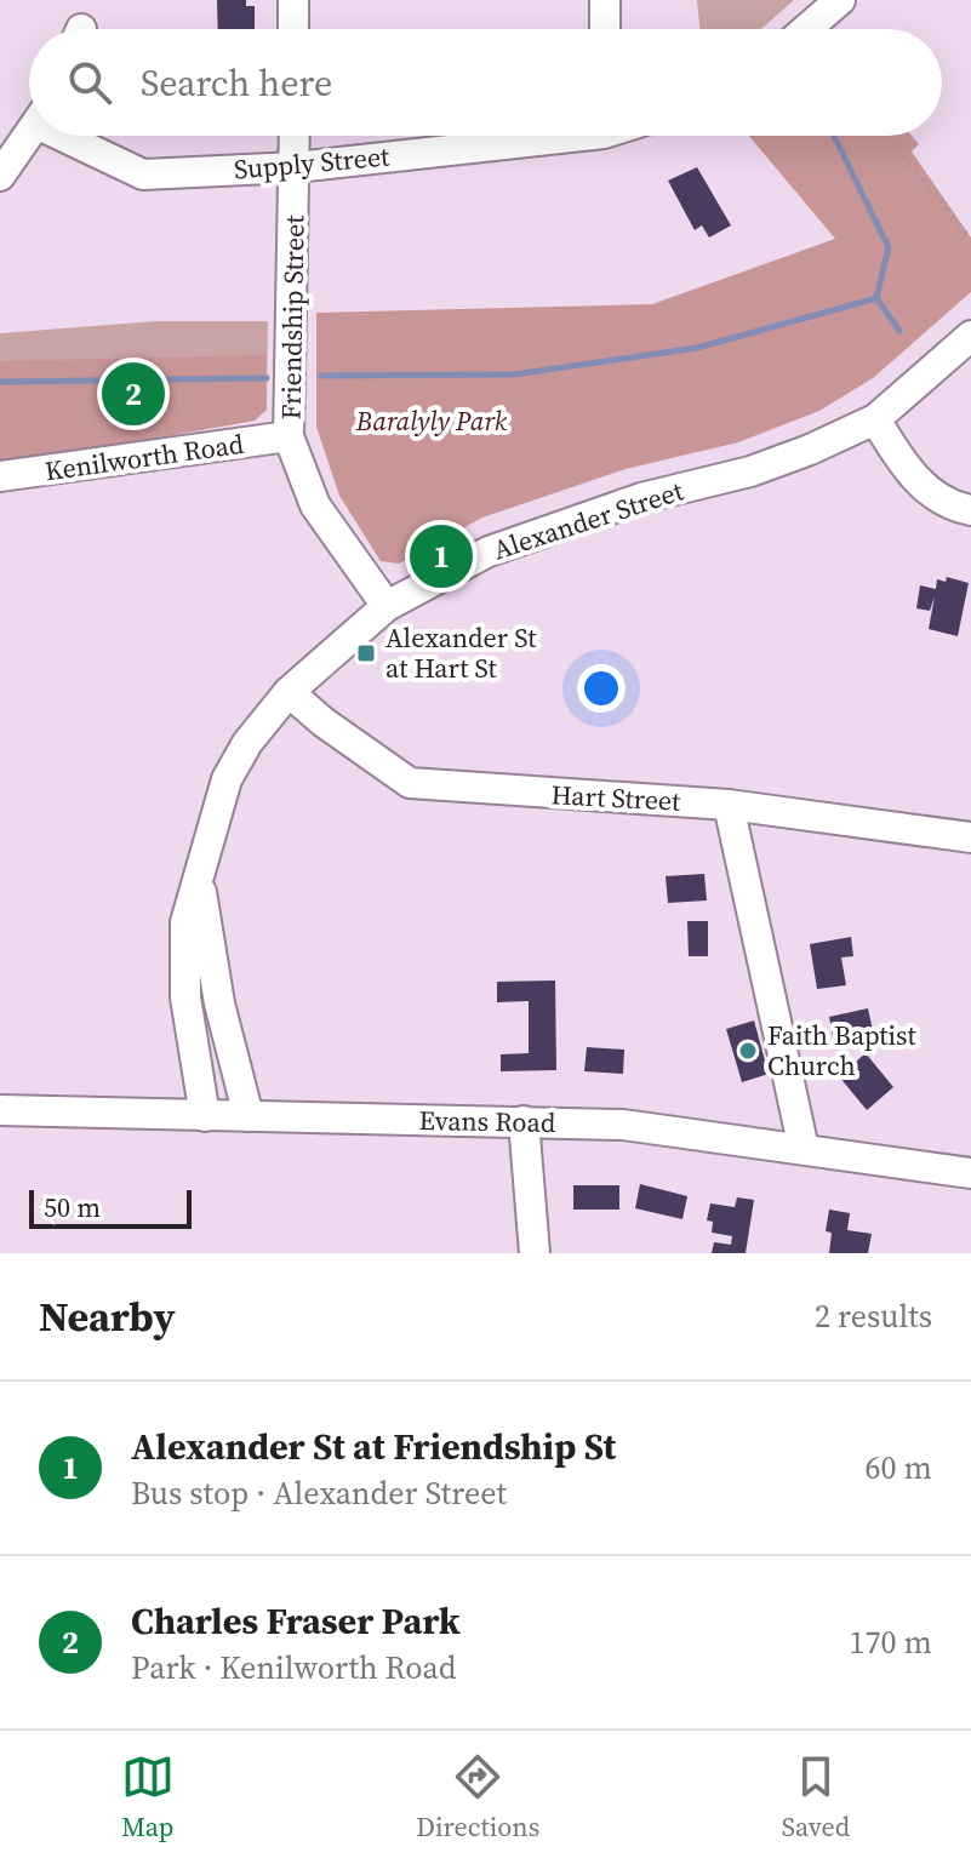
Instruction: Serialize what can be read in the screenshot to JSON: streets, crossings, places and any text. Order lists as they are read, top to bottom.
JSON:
{
  "streets": {
    "street": [
      "Supply Street",
      "Friendship Street",
      "Kenilworth Road",
      "Alexander Street",
      "Hart Street",
      "Evans Road"
    ]
  },
  "crossings": [
    ["Supply Street", "Friendship Street"],
    ["Friendship Street", "Kenilworth Road"],
    ["Friendship Street", "Alexander Street"],
    ["Alexander Street", "Hart Street"],
    ["Alexander Street", "Evans Road"]
  ],
  "parks": ["Baralyly Park"],
  "places": {
    "transit": ["Alexander St at Hart St"],
    "other": ["Faith Baptist Church"]
  },
  "scale_bar": "50 m",
  "page": {
    "search": "Search here",
    "pins": ["2", "1"],
    "scale": "50 m",
    "heading": ["Nearby", "2 results"],
    "list": [
      {
        "mark": "1",
        "name": "Alexander St at Friendship St",
        "note": "Bus stop · Alexander Street",
        "value": "60 m"
      },
      {
        "mark": "2",
        "name": "Charles Fraser Park",
        "note": "Park · Kenilworth Road",
        "value": "170 m"
      }
    ],
    "nav": ["Map", "Directions", "Saved"]
  }
}
